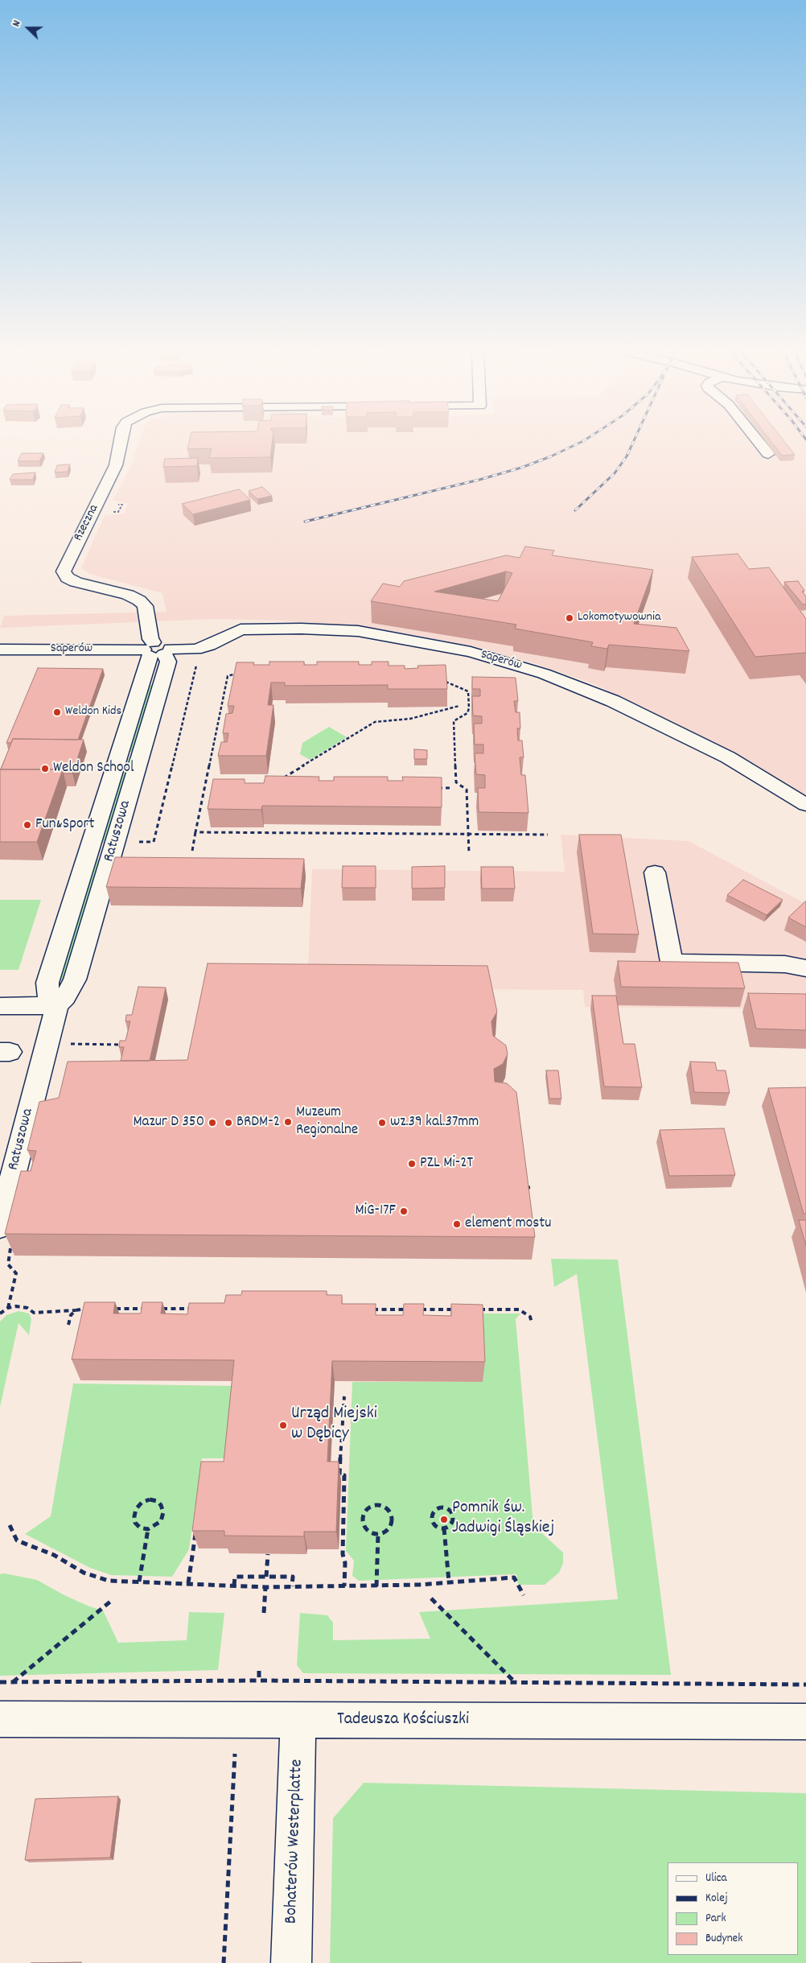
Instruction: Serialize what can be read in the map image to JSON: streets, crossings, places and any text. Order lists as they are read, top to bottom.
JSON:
{
  "streets": {
    "street": [
      "Rzeczna",
      "Saperów",
      "Ratuszowa",
      "Tadeusza Kościuszki",
      "Bohaterów Westerplatte"
    ]
  },
  "crossings": [
    ["Rzeczna", "Saperów"],
    ["Rzeczna", "Ratuszowa"],
    ["Saperów", "Ratuszowa"],
    ["Tadeusza Kościuszki", "Bohaterów Westerplatte"]
  ],
  "places": [
    "Lokomotywownia",
    "Weldon Kids",
    "Weldon School",
    "Fun&Sport",
    "Muzeum Regionalne",
    "Mazur D 350",
    "BRDM-2",
    "wz.39 kal.37mm",
    "PZL Mi-2T",
    "MiG-17F",
    "element mostu",
    "Urząd Miejski w Dębicy",
    "Pomnik św. Jadwigi Śląskiej"
  ],
  "legend": [
    "Ulica",
    "Kolej",
    "Park",
    "Budynek"
  ],
  "north": "left"
}
